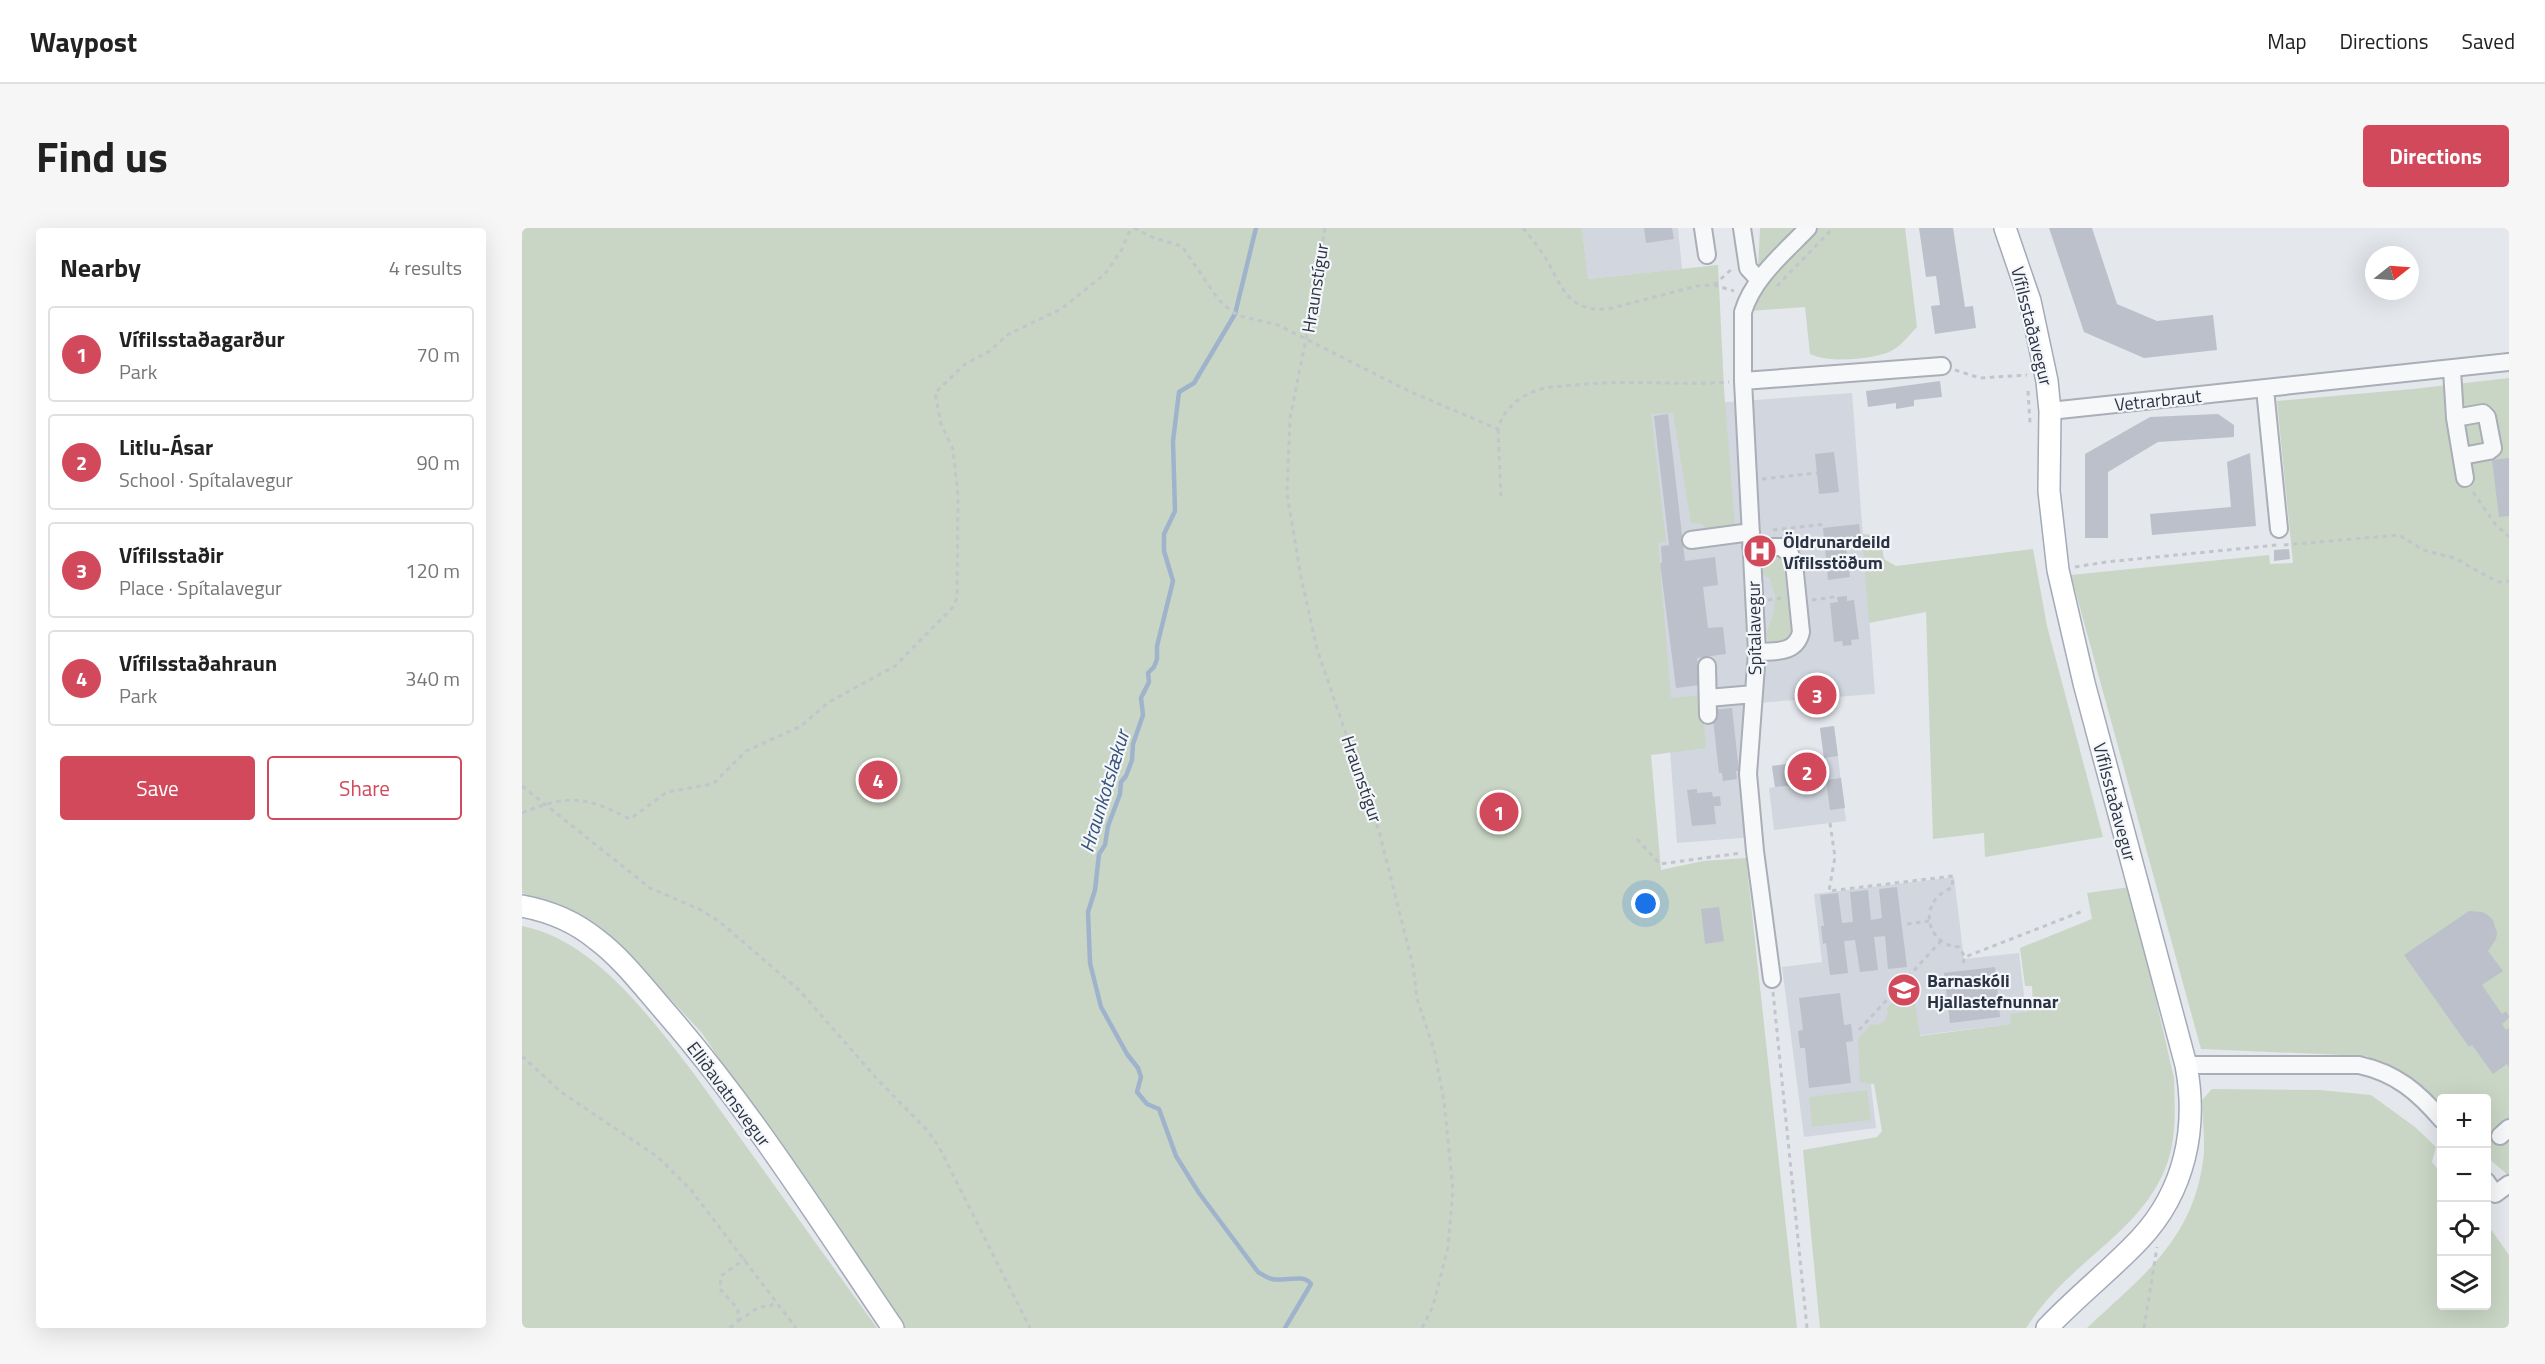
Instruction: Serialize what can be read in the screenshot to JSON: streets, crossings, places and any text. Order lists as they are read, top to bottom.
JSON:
{
  "streets": {
    "main road": ["Vífilsstaðavegur", "Elliðavatnsvegur"],
    "street": ["Vetrarbraut", "Spítalavegur"],
    "path": ["Hraunstígur"]
  },
  "crossings": [
    ["Vífilsstaðavegur", "Vetrarbraut"]
  ],
  "water": ["Hraunkotslækur"],
  "places": {
    "hospital": ["Öldrunardeild Vífilsstöðum"],
    "school or university": ["Barnaskóli Hjallastefnunnar"]
  },
  "north": "right",
  "page": {
    "header": "Waypost",
    "nav": ["Map", "Directions", "Saved"],
    "title": "Find us",
    "buttons": [
      "Directions",
      ["Save", "Share"]
    ],
    "heading": ["Nearby", "4 results"],
    "list": [
      {
        "mark": "1",
        "name": "Vífilsstaðagarður",
        "note": "Park",
        "value": "70 m"
      },
      {
        "mark": "2",
        "name": "Litlu-Ásar",
        "note": "School · Spítalavegur",
        "value": "90 m"
      },
      {
        "mark": "3",
        "name": "Vífilsstaðir",
        "note": "Place · Spítalavegur",
        "value": "120 m"
      },
      {
        "mark": "4",
        "name": "Vífilsstaðahraun",
        "note": "Park",
        "value": "340 m"
      }
    ],
    "pins": [
      "3",
      "2",
      "4",
      "1"
    ],
    "map_buttons": ["+", "−"]
  }
}
